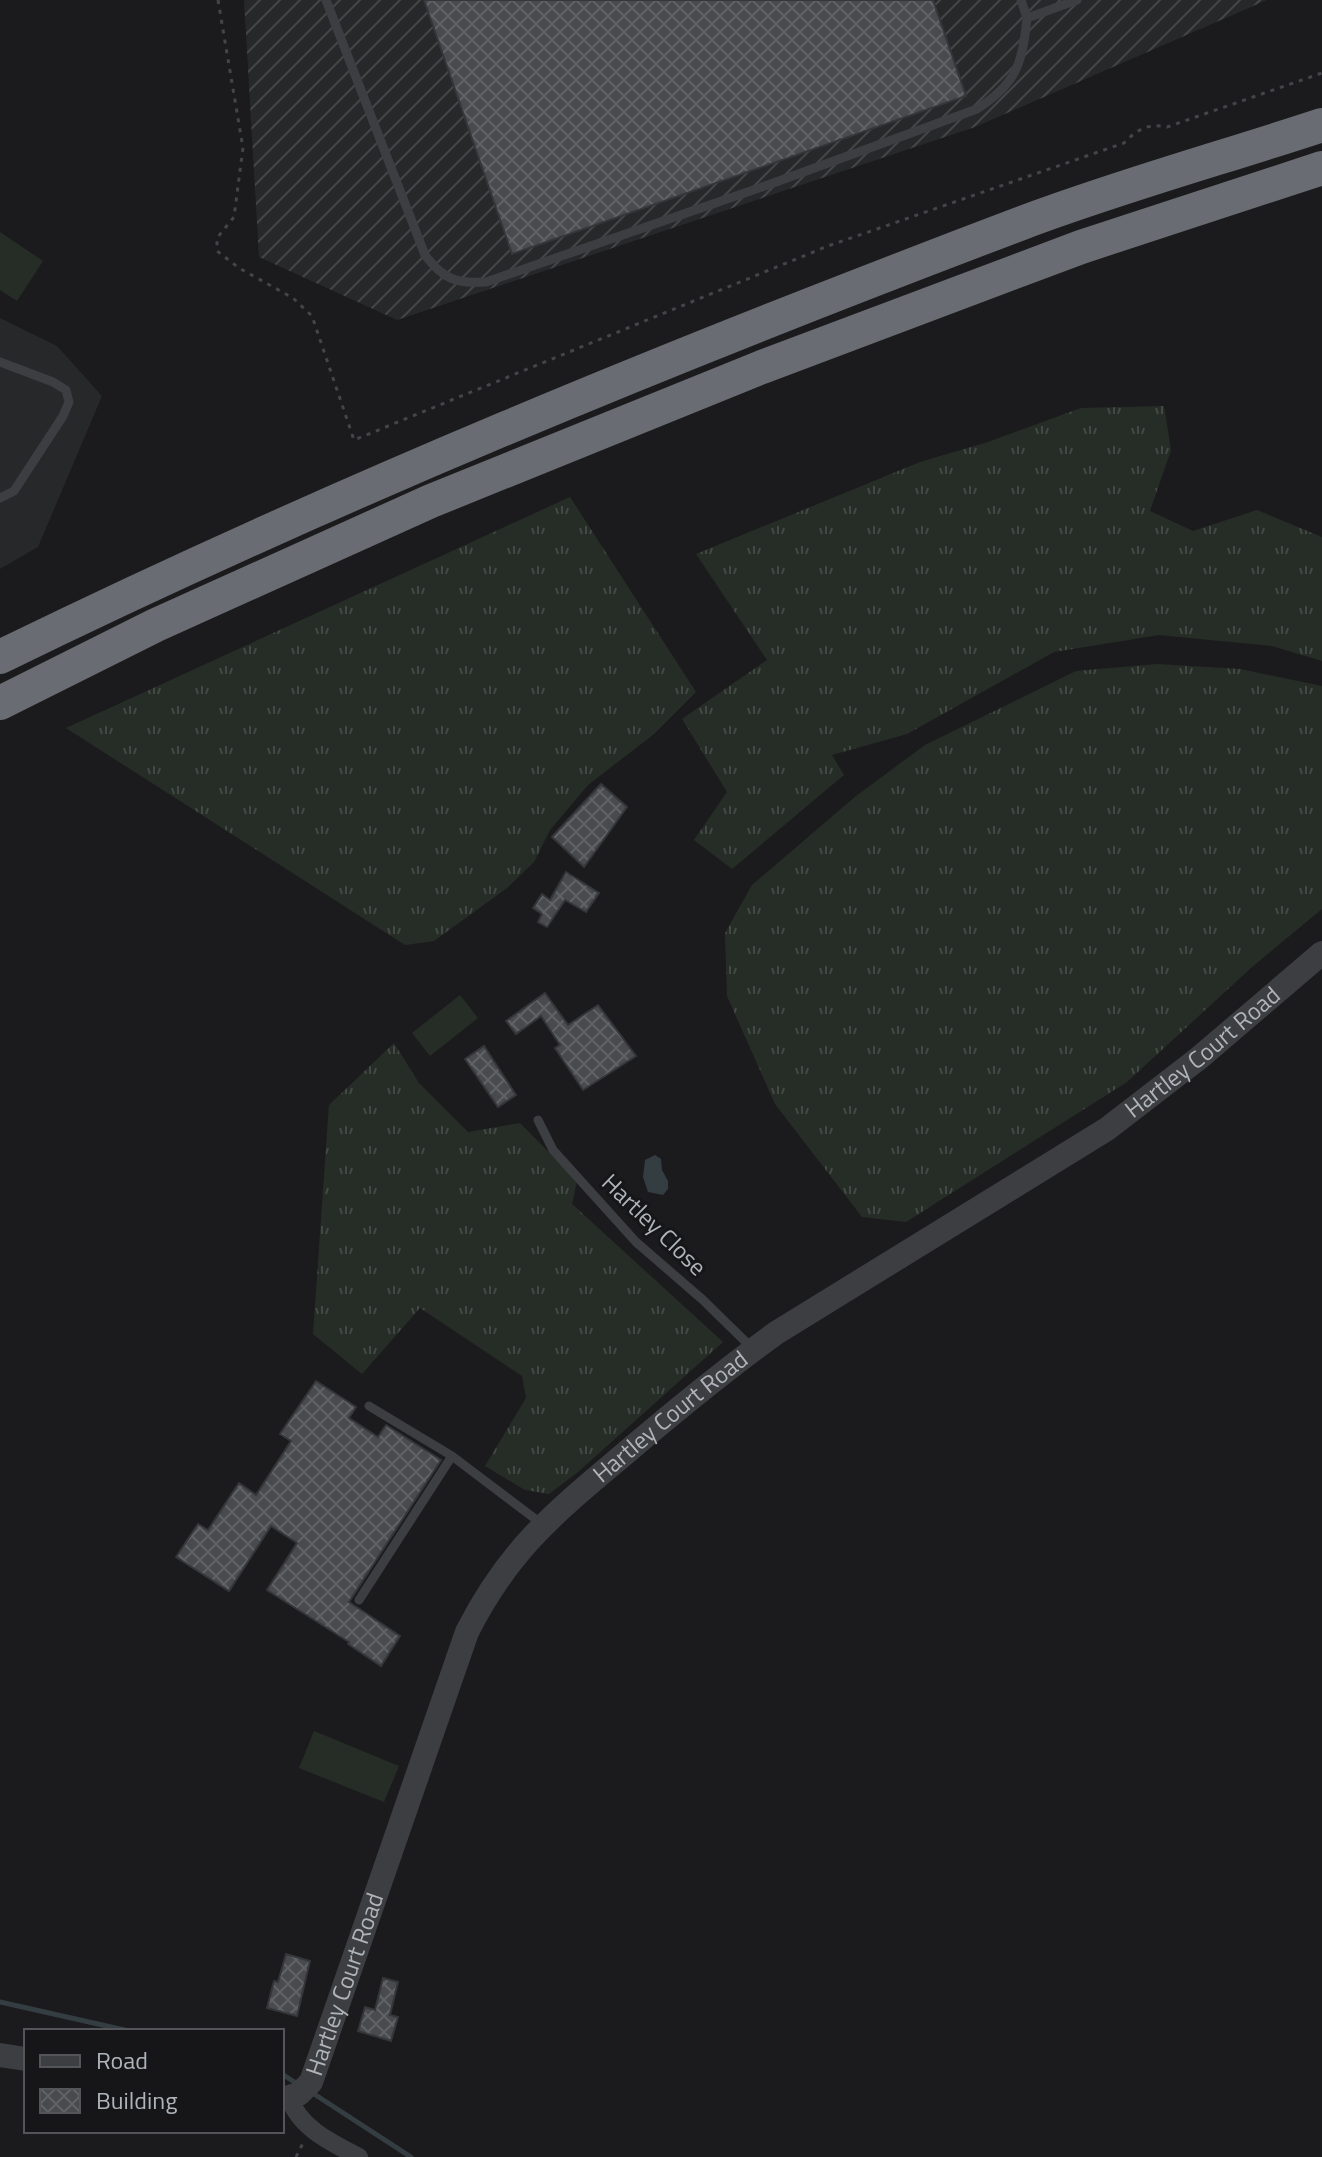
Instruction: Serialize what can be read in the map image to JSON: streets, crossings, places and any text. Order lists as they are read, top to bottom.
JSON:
{
  "streets": {
    "street": ["Hartley Court Road"],
    "lane": ["Hartley Close"]
  },
  "crossings": [
    ["Hartley Court Road", "Hartley Close"]
  ],
  "legend": ["Road", "Building"]
}
